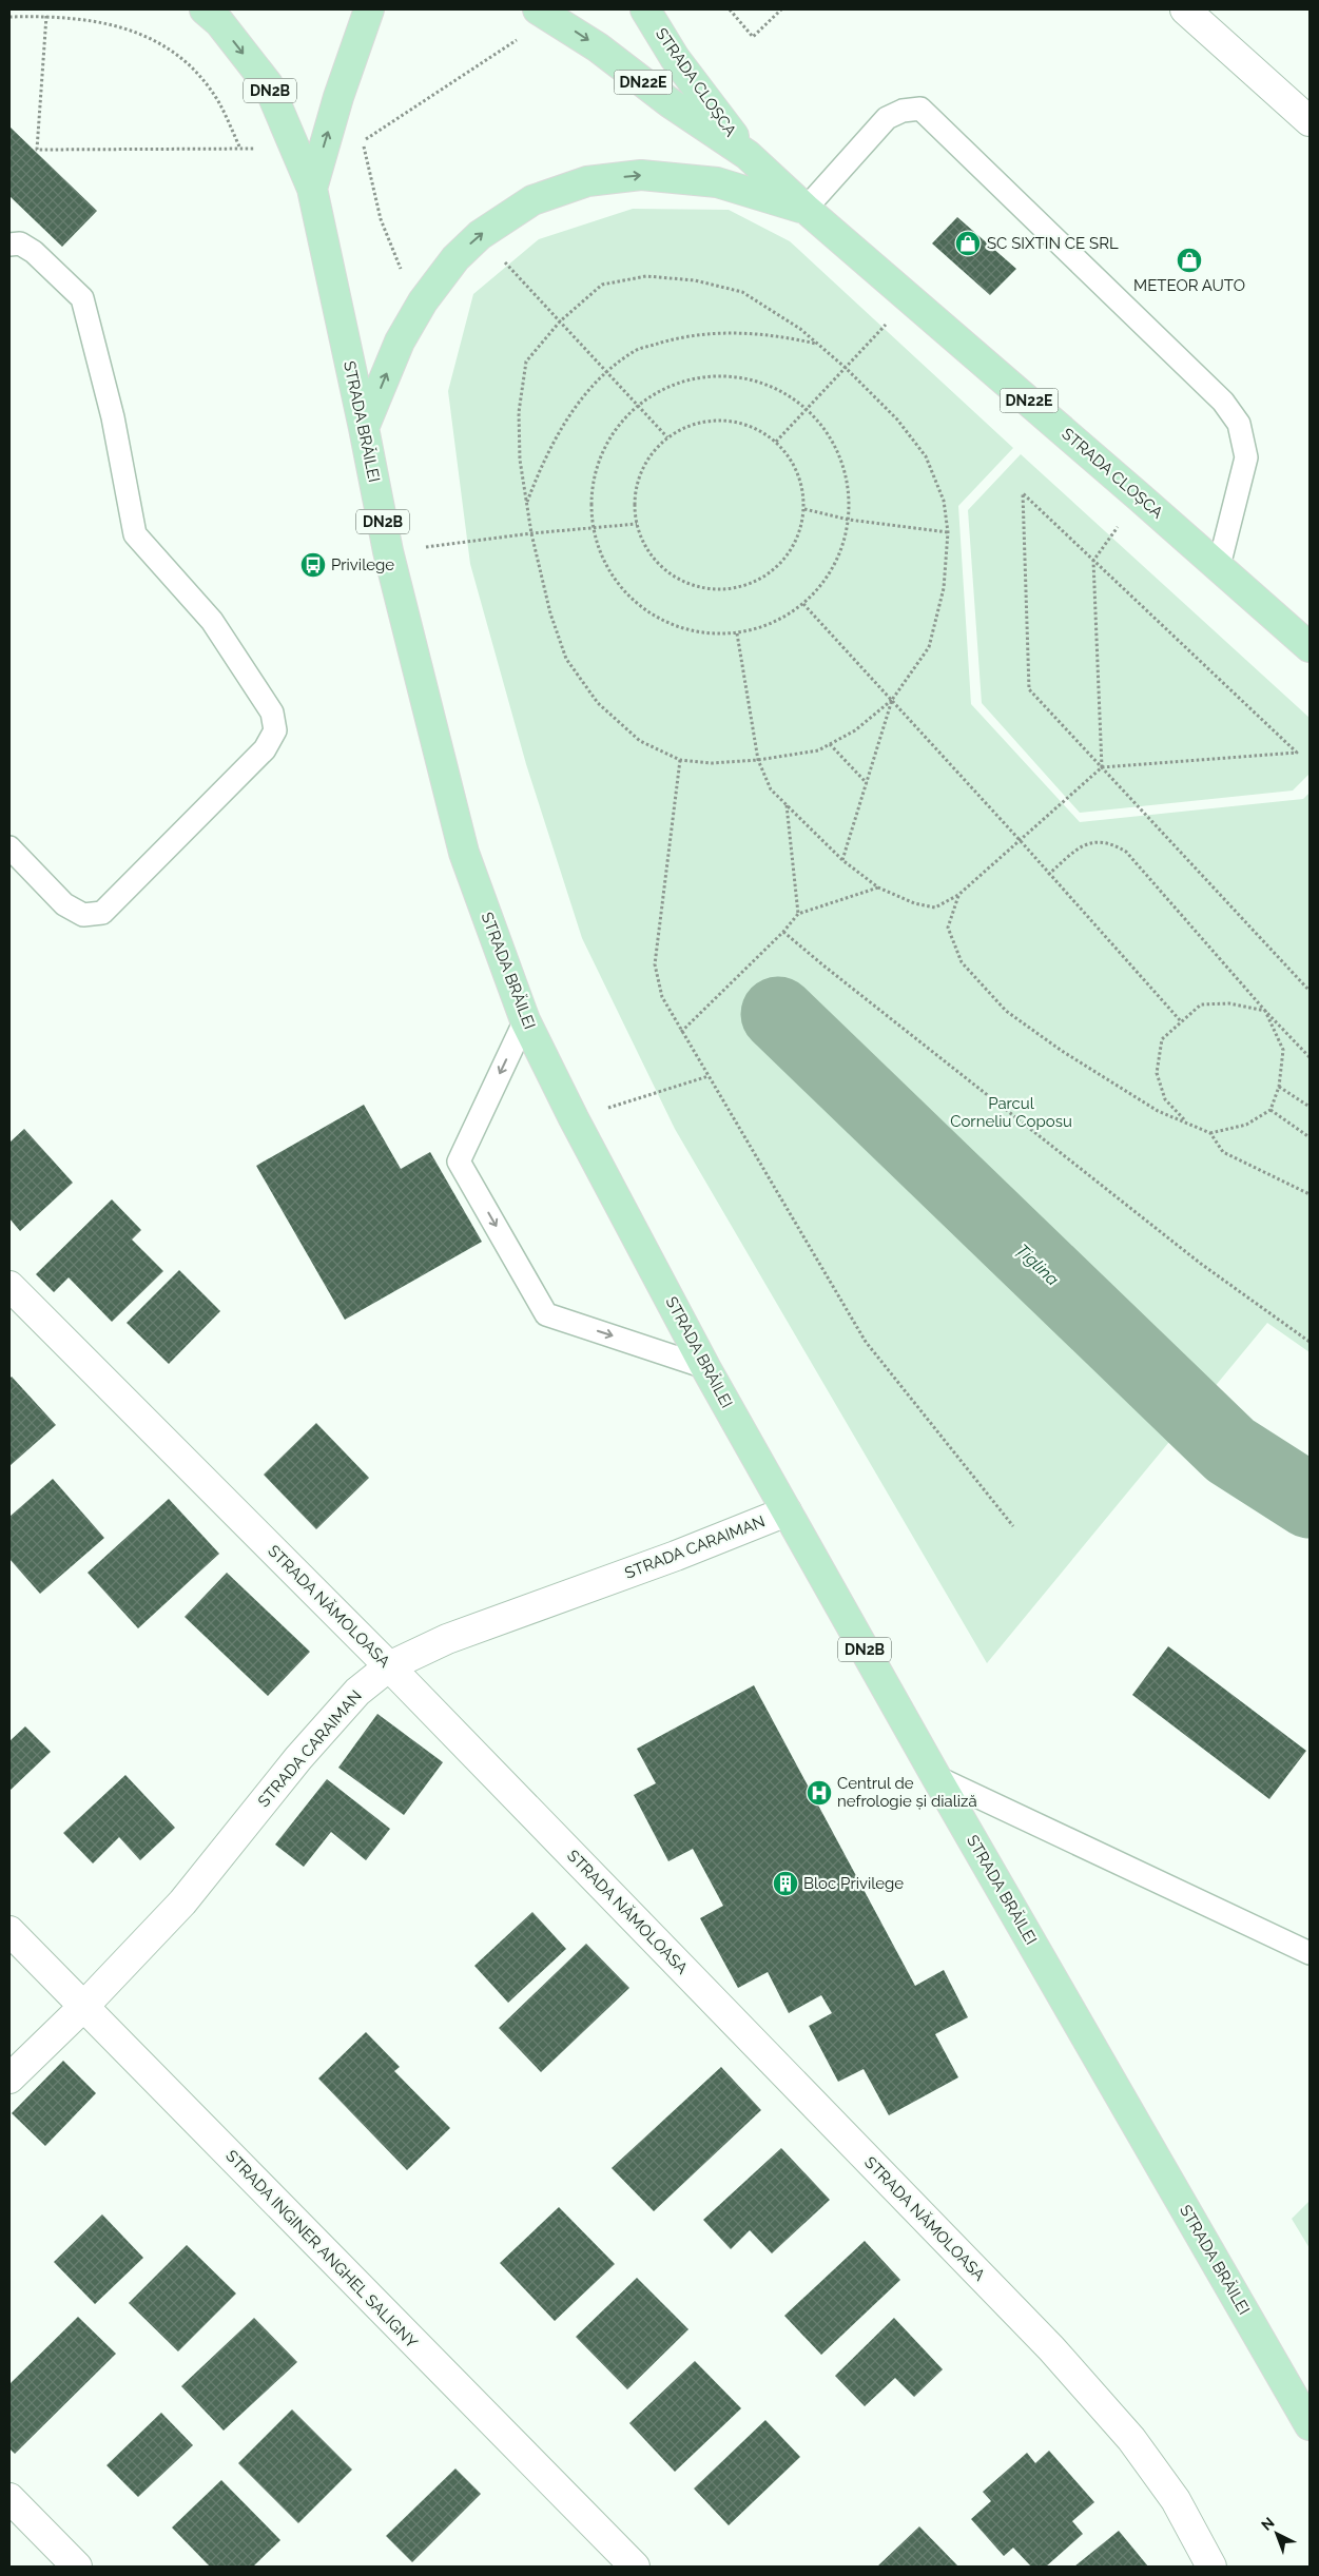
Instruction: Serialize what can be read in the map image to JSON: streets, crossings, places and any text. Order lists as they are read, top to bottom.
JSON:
{
  "streets": {
    "main road": [
      "DN22E",
      "STRADA CLOȘCA",
      "DN2B",
      "STRADA BRĂILEI"
    ],
    "street": ["STRADA CARAIMAN", "STRADA NĂMOLOASA", "STRADA INGINER ANGHEL SALIGNY"]
  },
  "crossings": [
    ["DN2B", "STRADA BRĂILEI"],
    ["STRADA BRĂILEI", "STRADA CARAIMAN"],
    ["STRADA CARAIMAN", "STRADA NĂMOLOASA"],
    ["STRADA CARAIMAN", "STRADA INGINER ANGHEL SALIGNY"]
  ],
  "water": ["Țiglina"],
  "parks": ["Parcul Corneliu Coposu"],
  "places": {
    "shop": ["SC SIXTIN CE SRL", "METEOR AUTO"],
    "bus stop": ["Privilege"],
    "hospital": ["Centrul de nefrologie și dializă"],
    "building": ["Bloc Privilege"]
  },
  "north": "top left"
}
